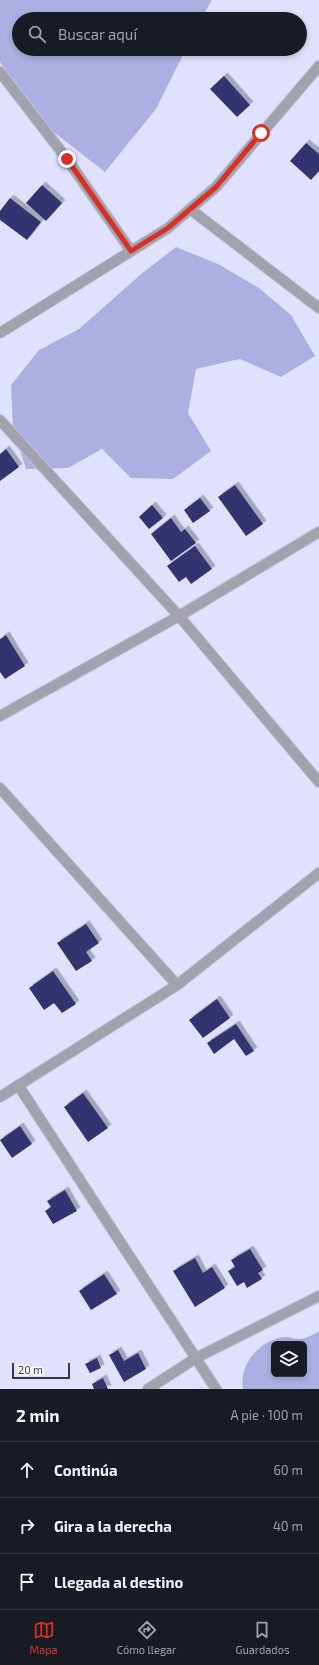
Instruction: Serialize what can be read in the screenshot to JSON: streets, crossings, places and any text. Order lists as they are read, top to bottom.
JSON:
{
  "scale_bar": "20 m",
  "page": {
    "search": "Buscar aquí",
    "scale": "20 m",
    "heading": ["2 min", "A pie · 100 m"],
    "list": [
      ["Continúa", "60 m"],
      ["Gira a la derecha", "40 m"],
      "Llegada al destino"
    ],
    "nav": ["Mapa", "Cómo llegar", "Guardados"]
  }
}
